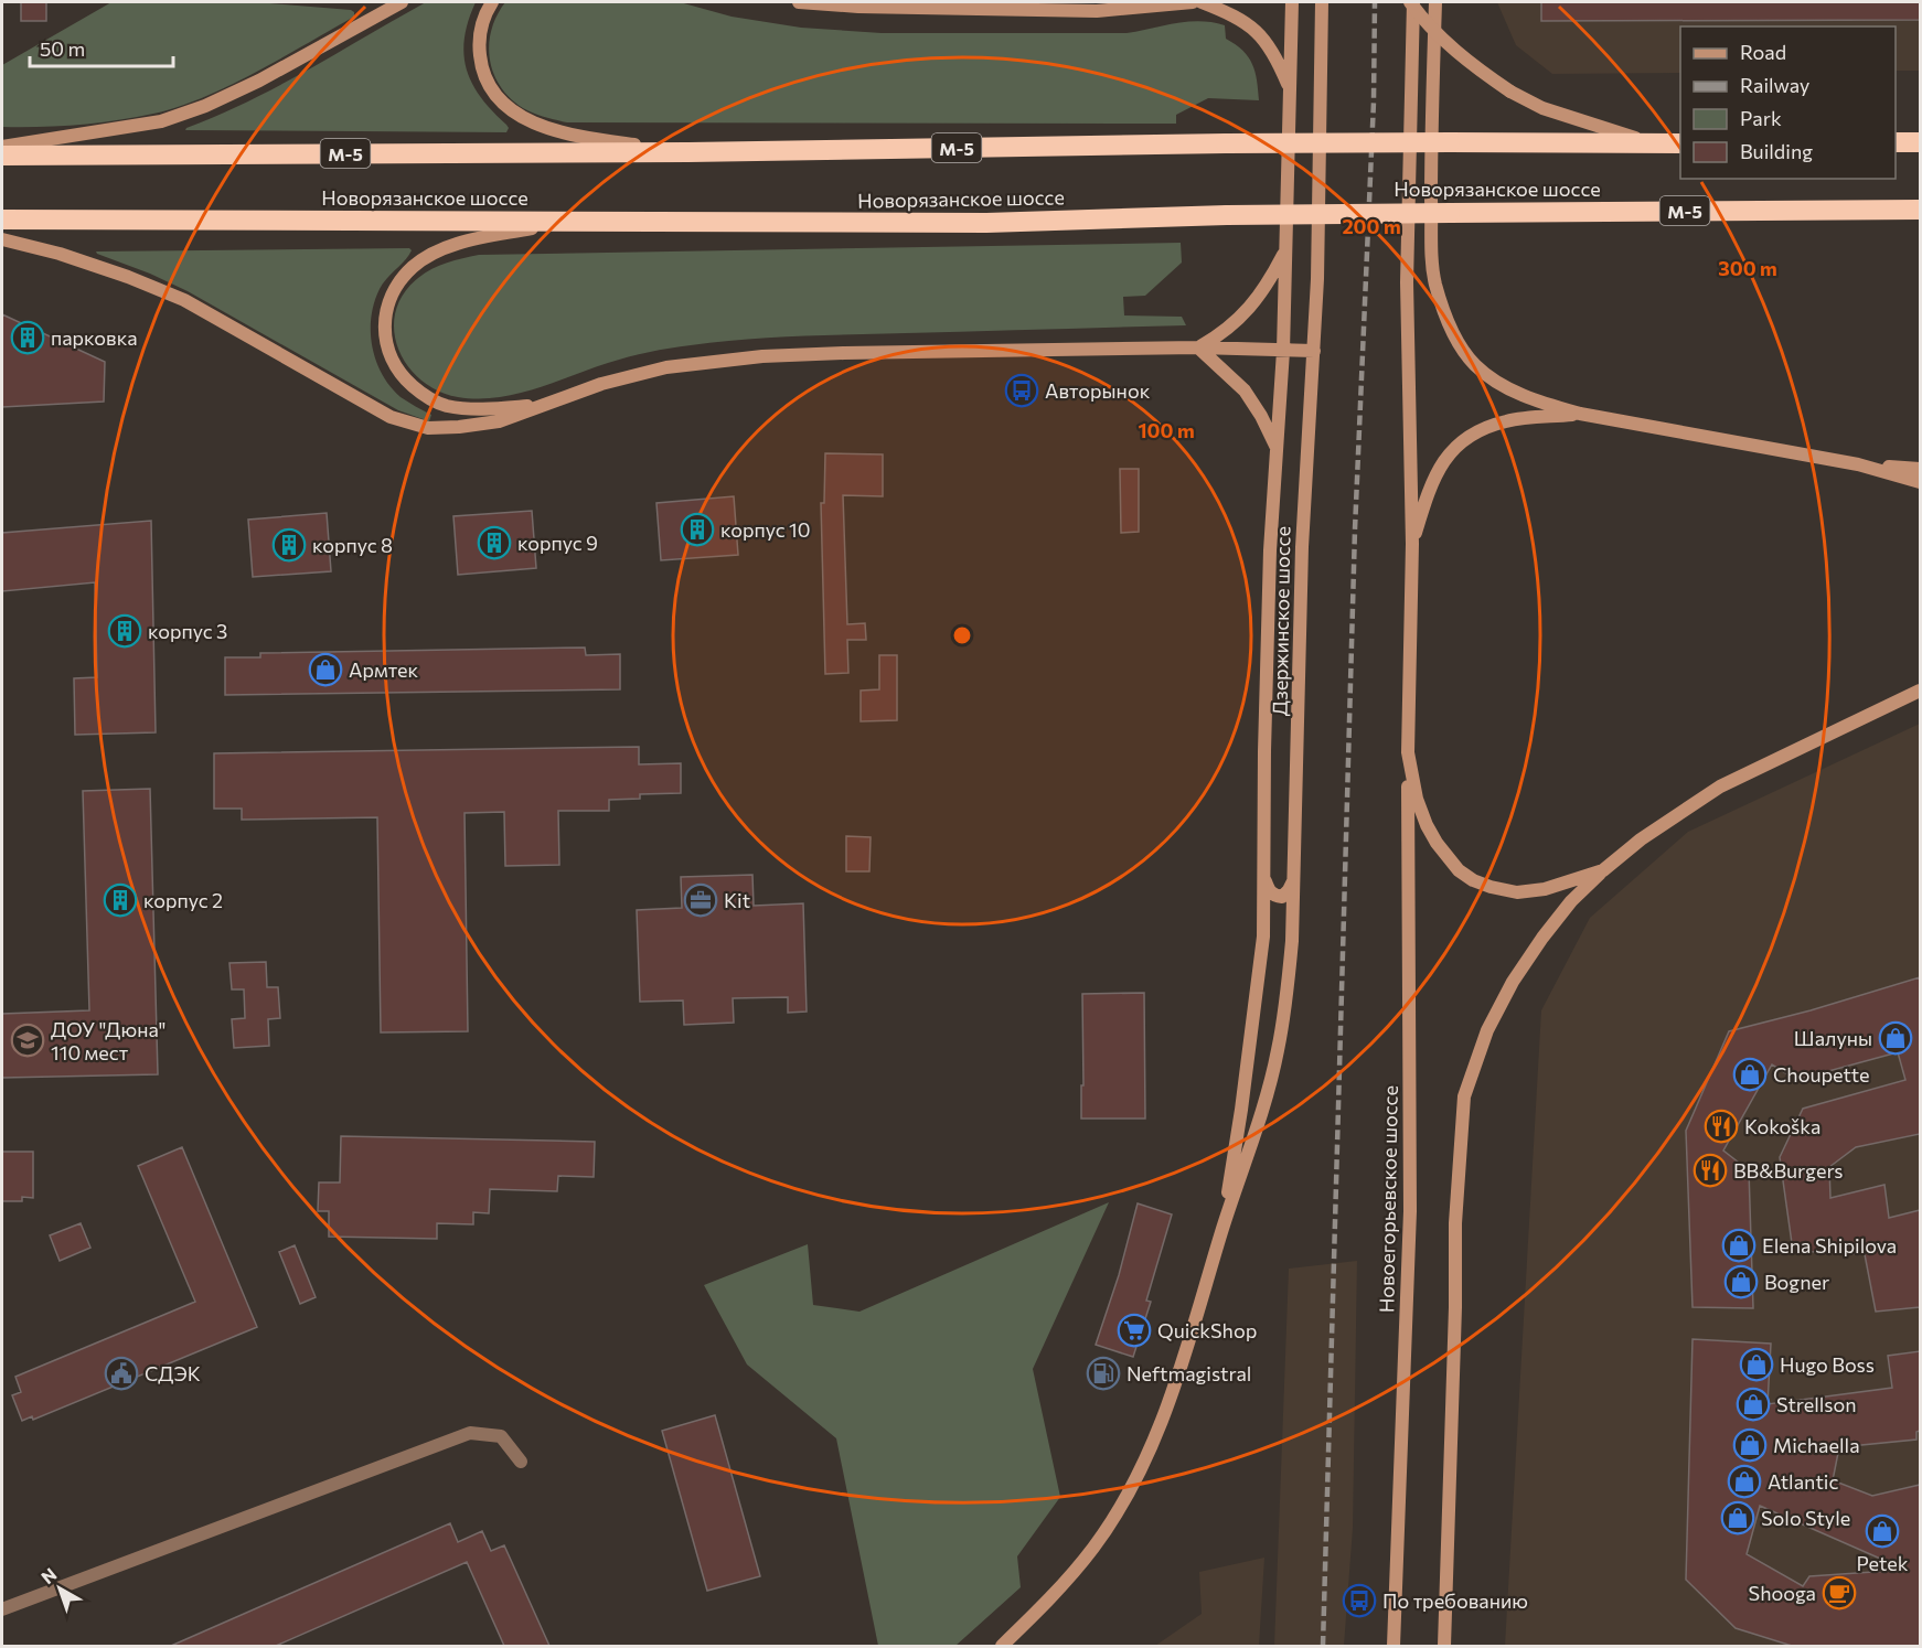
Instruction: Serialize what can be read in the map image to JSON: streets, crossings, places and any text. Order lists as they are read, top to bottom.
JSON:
{
  "streets": {
    "highway": ["М-5", "Новорязанское шоссе"],
    "main road": ["Дзержинское шоссе", "Новоегорьевское шоссе"]
  },
  "crossings": [
    ["М-5", "Новорязанское шоссе"],
    ["М-5", "Дзержинское шоссе"]
  ],
  "places": {
    "building": [
      "парковка",
      "корпус 10",
      "корпус 9",
      "корпус 8",
      "корпус 3",
      "корпус 2"
    ],
    "bus stop": ["Авторынок", "По требованию"],
    "shop": [
      "Армтек",
      "Шалуны",
      "Choupette",
      "Elena Shipilova",
      "Bogner",
      "Hugo Boss",
      "Strellson",
      "Michaella",
      "Atlantic",
      "Solo Style",
      "Petek"
    ],
    "office": ["Kit"],
    "school or university": ["ДОУ \"Дюна\" 110 мест"],
    "restaurant": ["Kokoška", "BB&Burgers"],
    "supermarket": ["QuickShop"],
    "public building": ["СДЭК"],
    "fuel station": ["Neftmagistral"],
    "cafe": ["Shooga"]
  },
  "legend": [
    "Road",
    "Railway",
    "Park",
    "Building"
  ],
  "scale_bar": "50 m",
  "north": "top left",
  "rings": ["200 m", "300 m", "100 m"]
}
